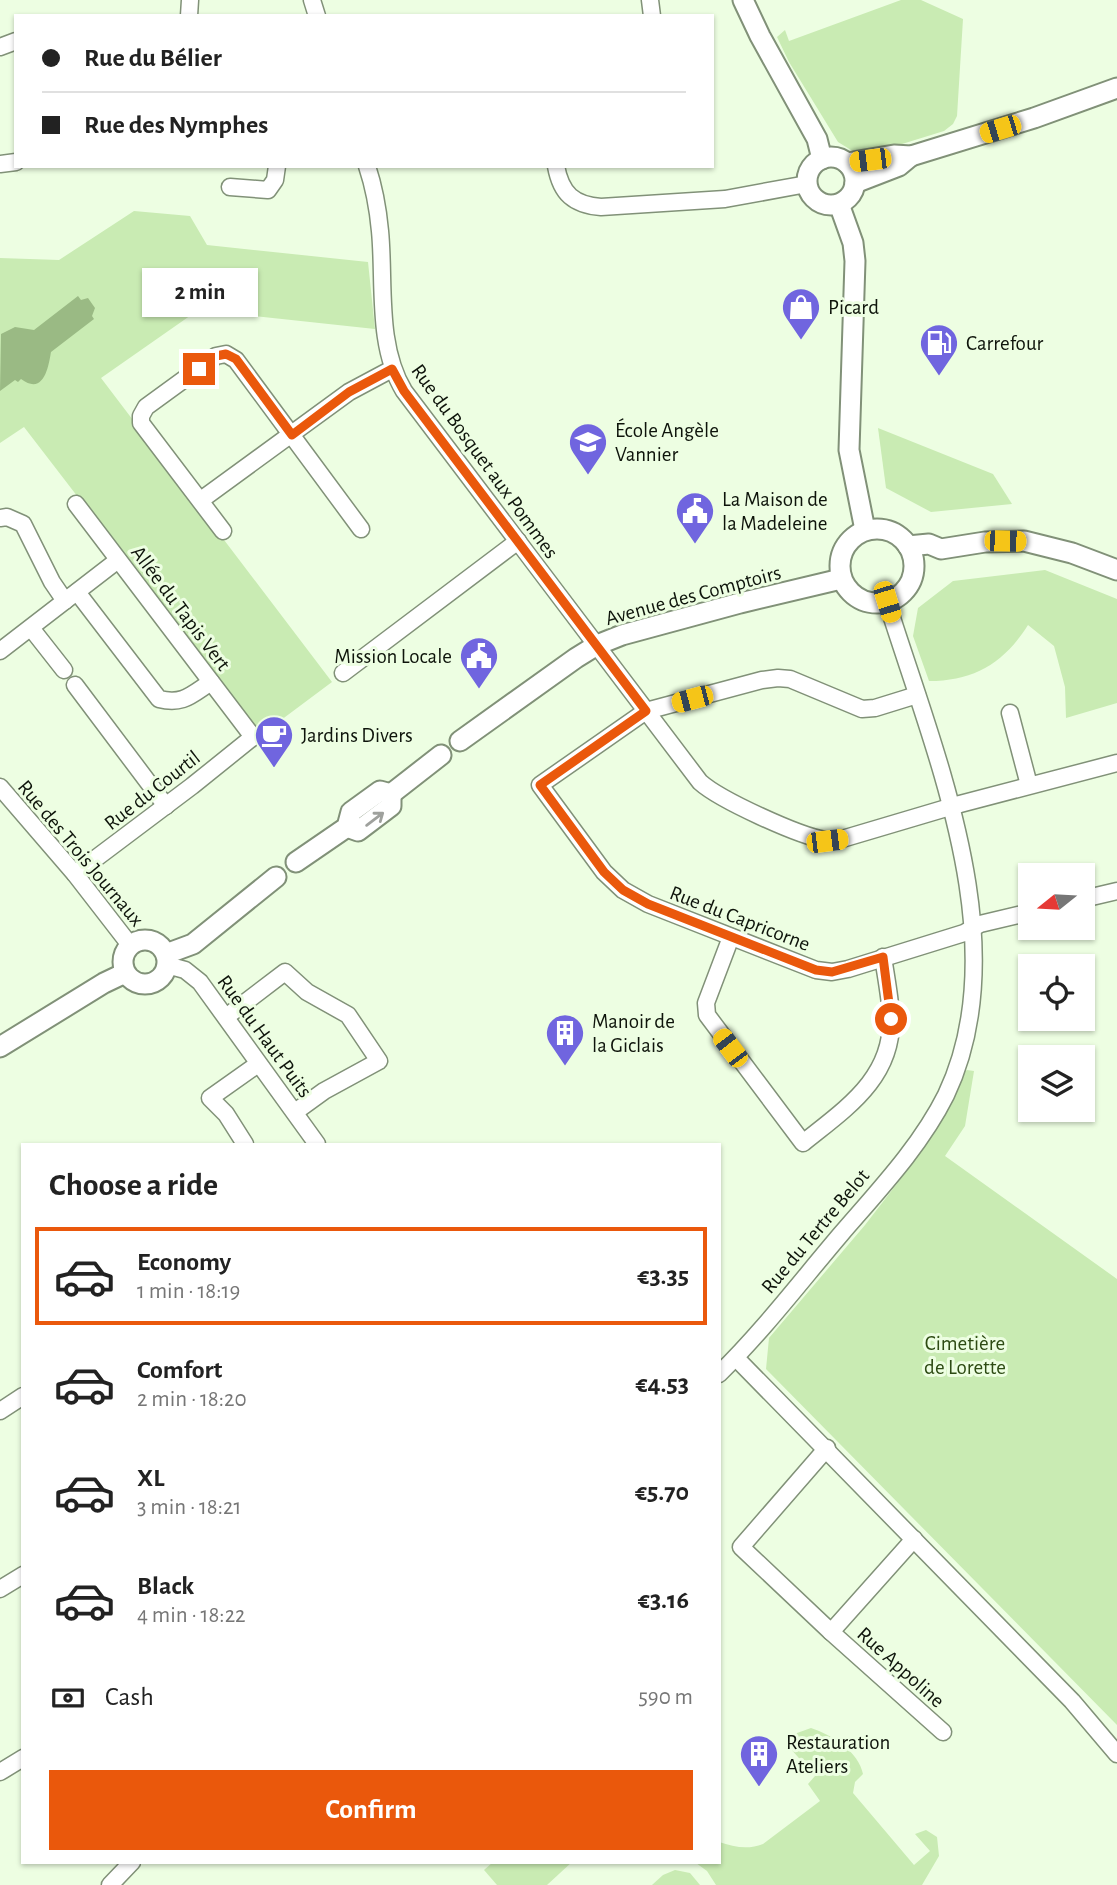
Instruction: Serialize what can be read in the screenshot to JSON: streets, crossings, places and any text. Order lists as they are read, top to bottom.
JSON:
{
  "streets": {
    "street": [
      "Rue du Bosquet aux Pommes",
      "Avenue des Comptoirs",
      "Allée du Tapis Vert",
      "Rue du Courtil",
      "Rue des Trois Journaux",
      "Rue du Capricorne",
      "Rue du Haut Puits",
      "Rue du Tertre Belot",
      "Rue Appoline"
    ]
  },
  "crossings": [
    ["Rue du Bosquet aux Pommes", "Avenue des Comptoirs"],
    ["Rue du Bosquet aux Pommes", "Rue du Capricorne"],
    ["Rue du Bosquet aux Pommes", "Rue du Tertre Belot"],
    ["Avenue des Comptoirs", "Rue du Tertre Belot"],
    ["Allée du Tapis Vert", "Rue du Courtil"],
    ["Rue du Courtil", "Rue des Trois Journaux"],
    ["Rue des Trois Journaux", "Rue du Haut Puits"],
    ["Rue du Capricorne", "Rue du Tertre Belot"]
  ],
  "parks": ["Cimetière de Lorette"],
  "places": {
    "shop": ["Picard"],
    "fuel station": ["Carrefour"],
    "school or university": ["École Angèle Vannier"],
    "public building": ["La Maison de la Madeleine", "Mission Locale"],
    "cafe": ["Jardins Divers"],
    "building": ["Manoir de la Giclais", "Restauration Ateliers"]
  },
  "north": "left",
  "page": {
    "banner": ["Rue du Bélier", "Rue des Nymphes"],
    "bubble": "2 min",
    "heading": "Choose a ride",
    "list": [
      {
        "name": "Economy",
        "note": "1 min · 18:19",
        "value": "€3.35"
      },
      {
        "name": "Comfort",
        "note": "2 min · 18:20",
        "value": "€4.53"
      },
      {
        "name": "XL",
        "note": "3 min · 18:21",
        "value": "€5.70"
      },
      {
        "name": "Black",
        "note": "4 min · 18:22",
        "value": "€3.16"
      }
    ],
    "pay": ["Cash", "590 m"],
    "buttons": "Confirm"
  }
}
